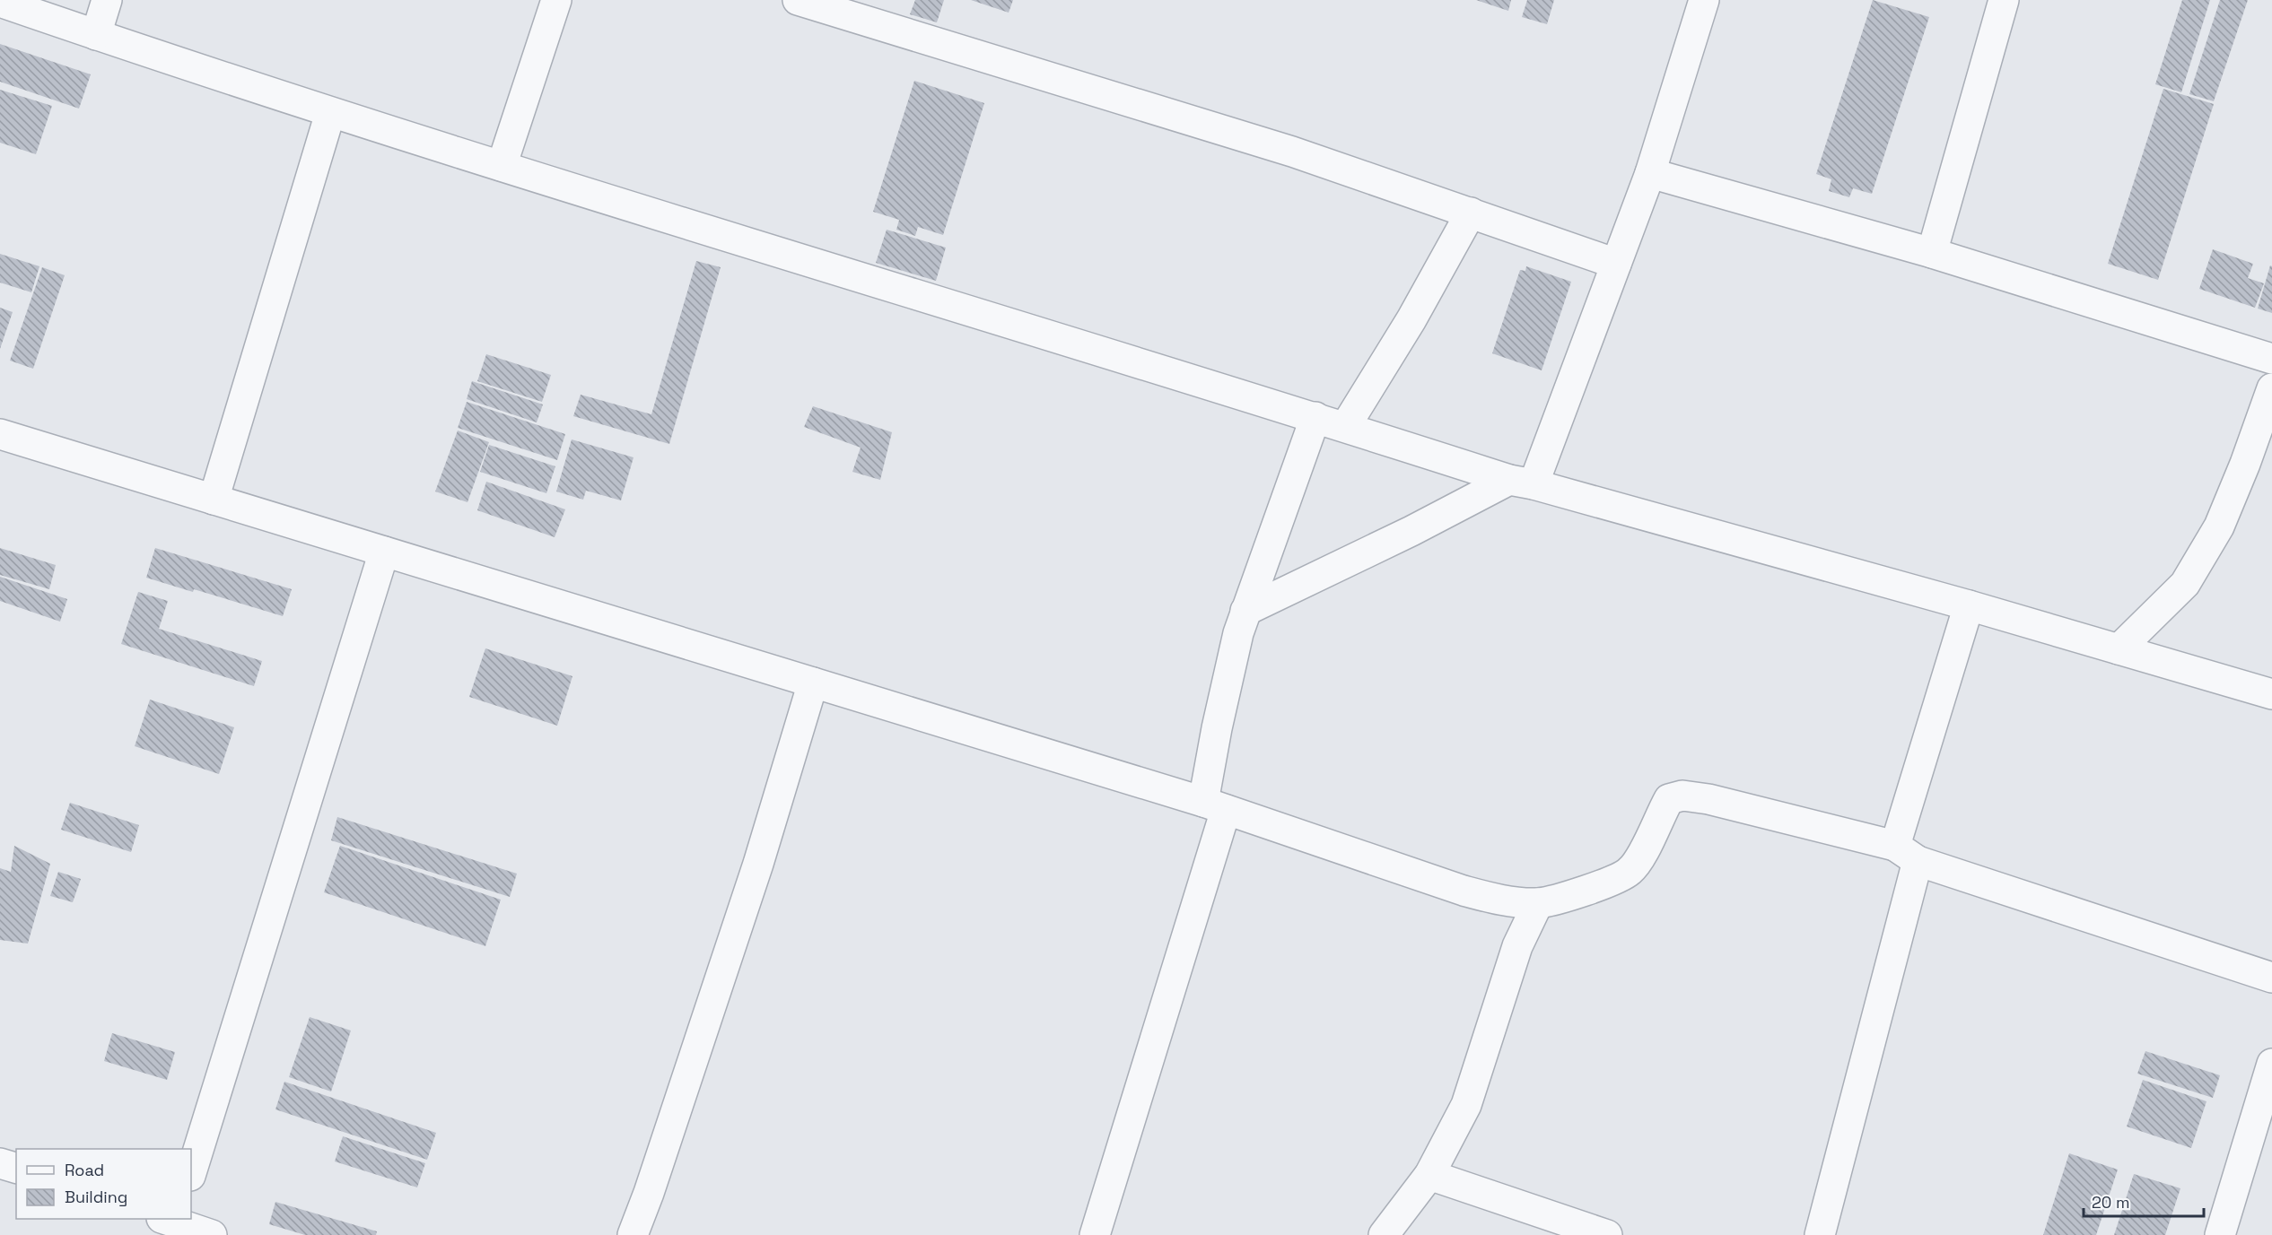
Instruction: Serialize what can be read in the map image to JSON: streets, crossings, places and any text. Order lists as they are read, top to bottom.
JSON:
{
  "legend": ["Road", "Building"],
  "scale_bar": "20 m"
}
